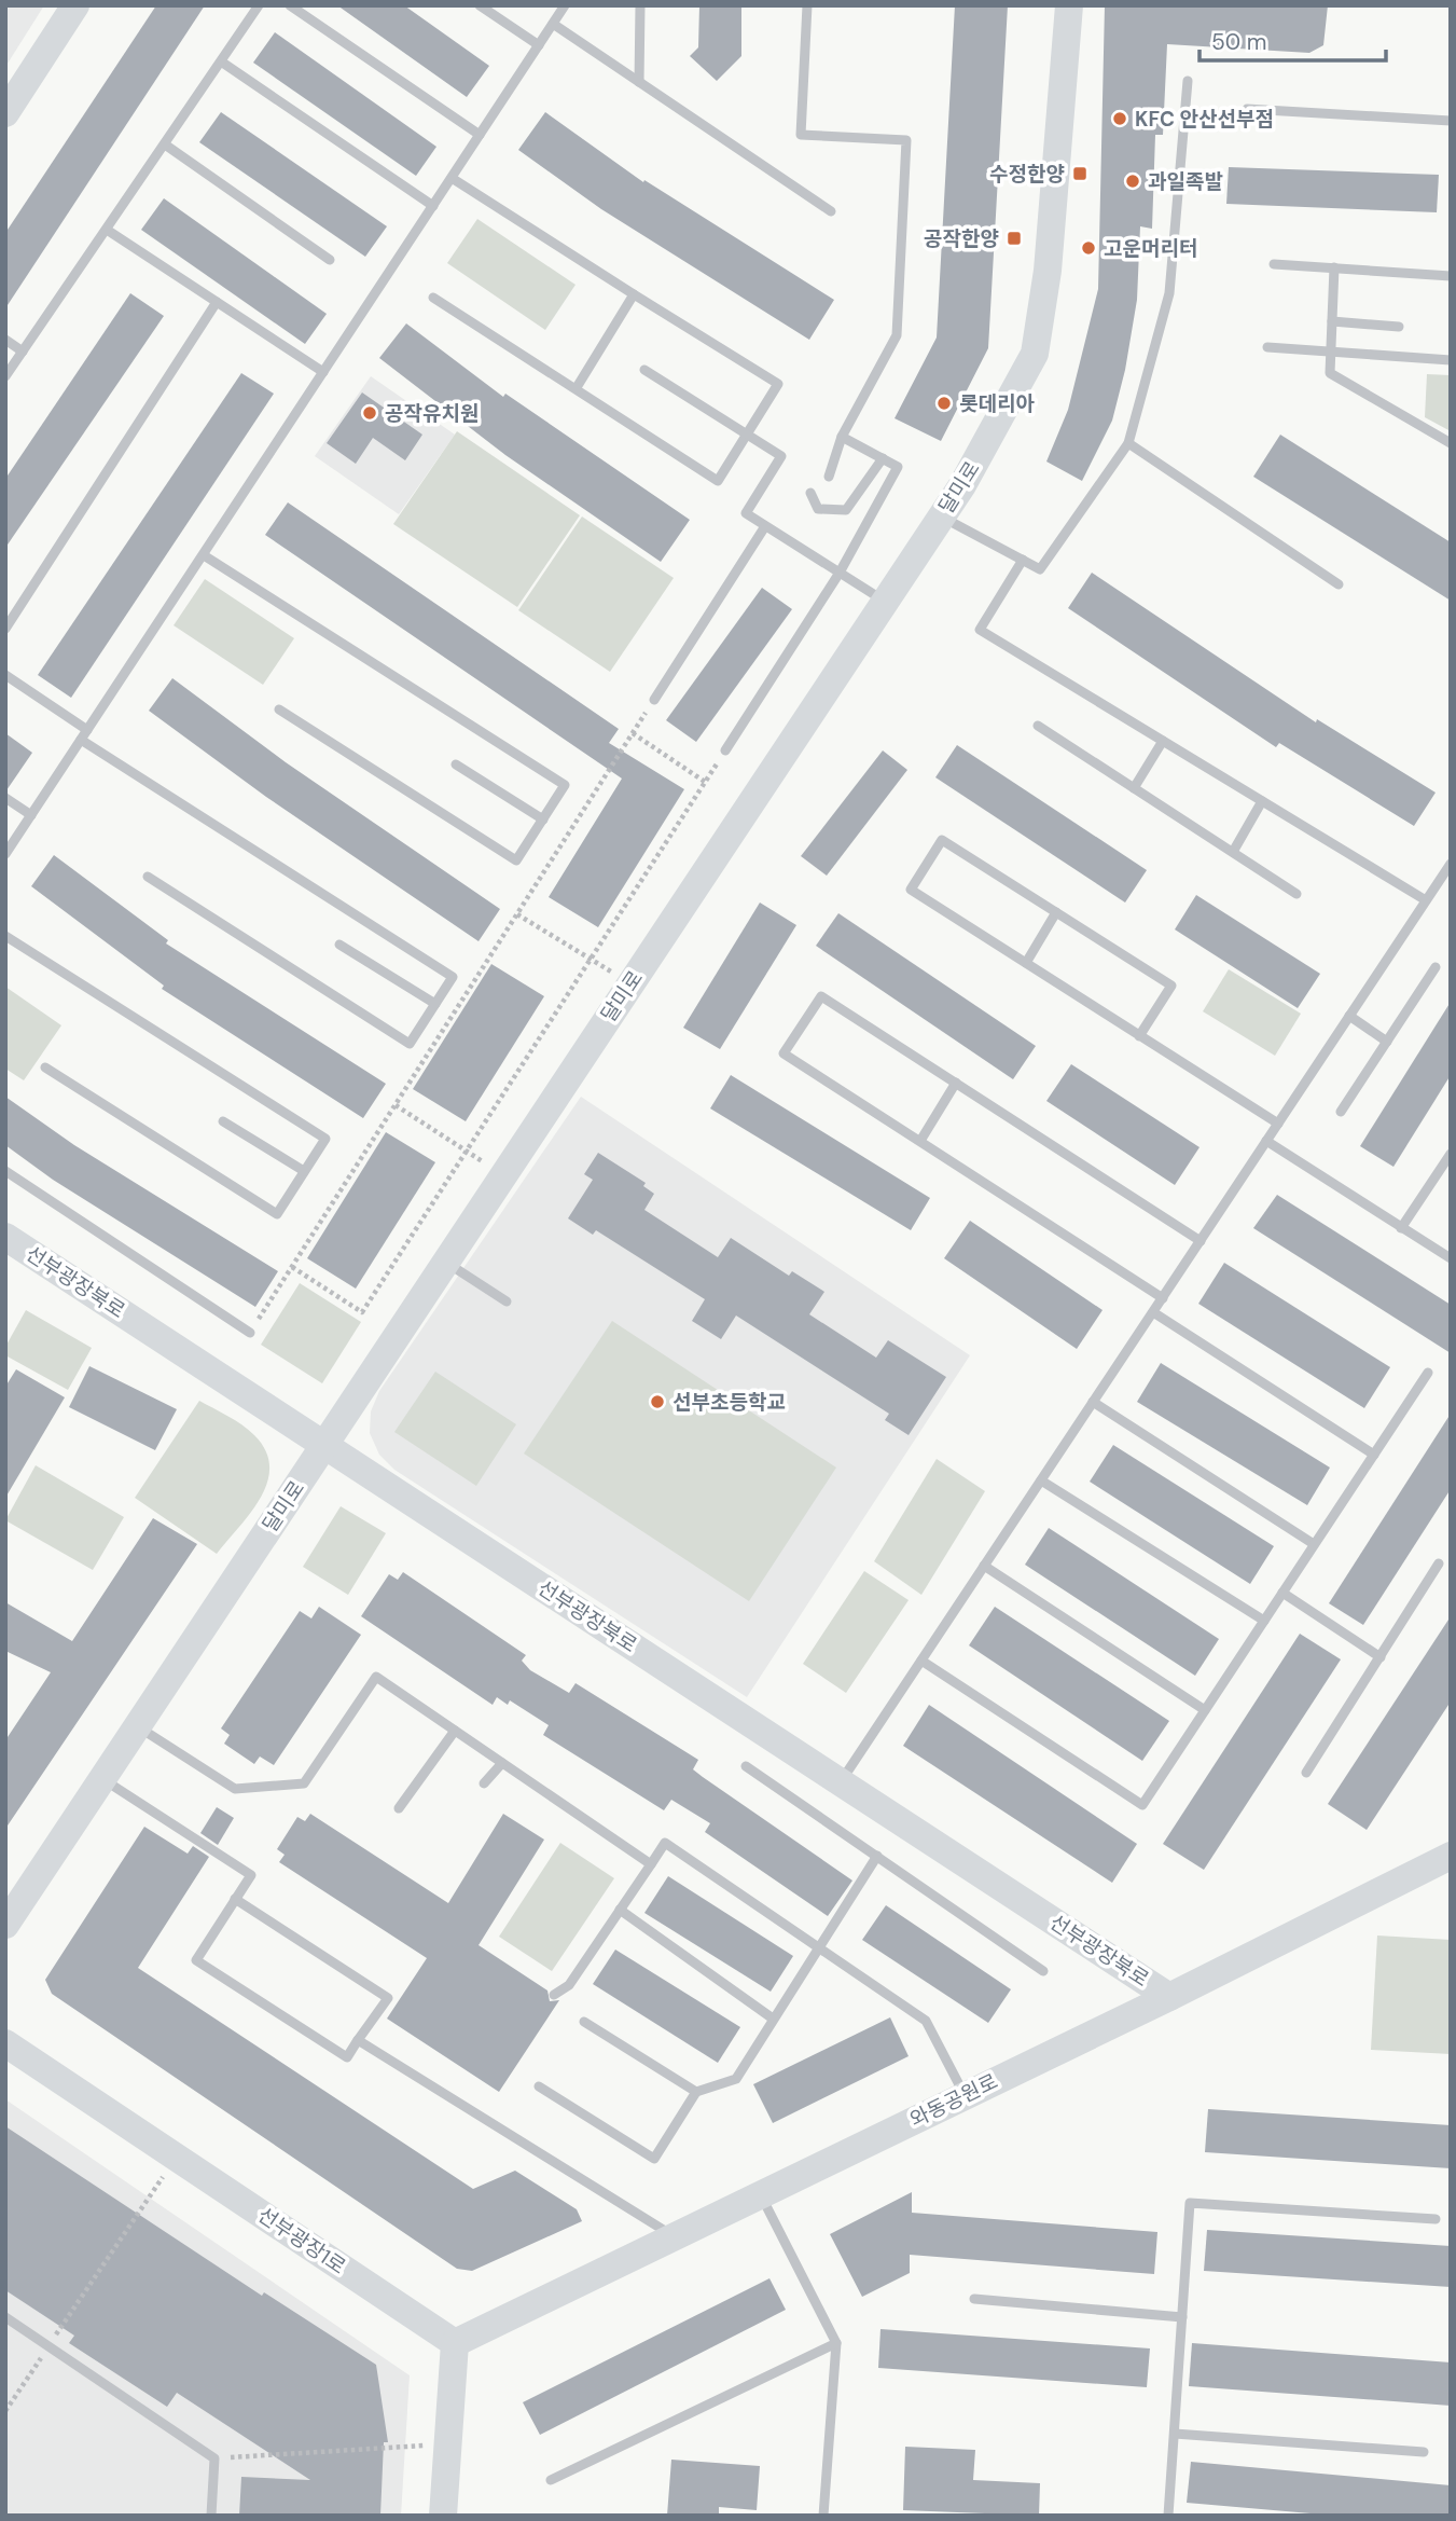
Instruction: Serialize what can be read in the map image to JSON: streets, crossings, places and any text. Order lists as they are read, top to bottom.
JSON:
{
  "streets": {
    "street": [
      "달미로",
      "선부광장북로",
      "와동공원로",
      "선부광장1로"
    ]
  },
  "crossings": [
    ["달미로", "선부광장북로"],
    ["선부광장북로", "와동공원로"],
    ["와동공원로", "선부광장1로"]
  ],
  "places": {
    "other": [
      "KFC 안산선부점",
      "과일족발",
      "고운머리터",
      "롯데리아",
      "공작유치원",
      "선부초등학교"
    ],
    "transit": ["수정한양", "공작한양"]
  },
  "scale_bar": "50 m"
}
